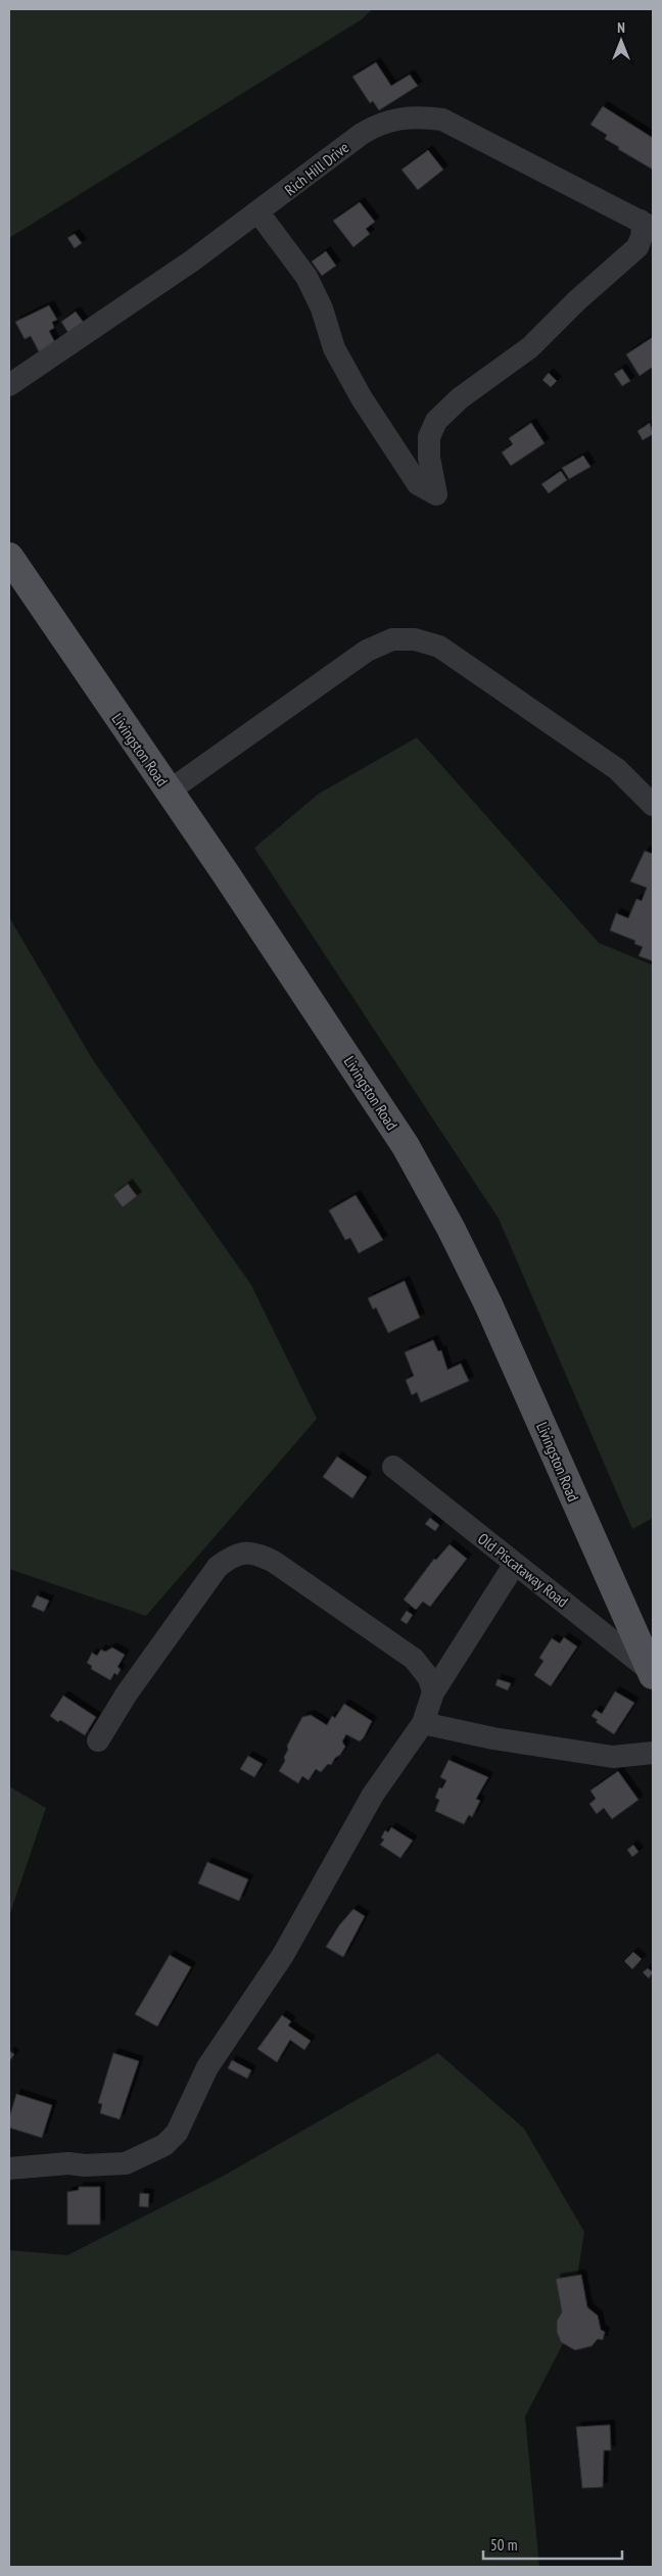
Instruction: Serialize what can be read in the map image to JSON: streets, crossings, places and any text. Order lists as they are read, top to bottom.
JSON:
{
  "streets": {
    "main road": ["Livingston Road"],
    "street": ["Rich Hill Drive", "Old Piscataway Road"]
  },
  "crossings": [
    ["Livingston Road", "Old Piscataway Road"]
  ],
  "scale_bar": "50 m",
  "north": "top"
}
